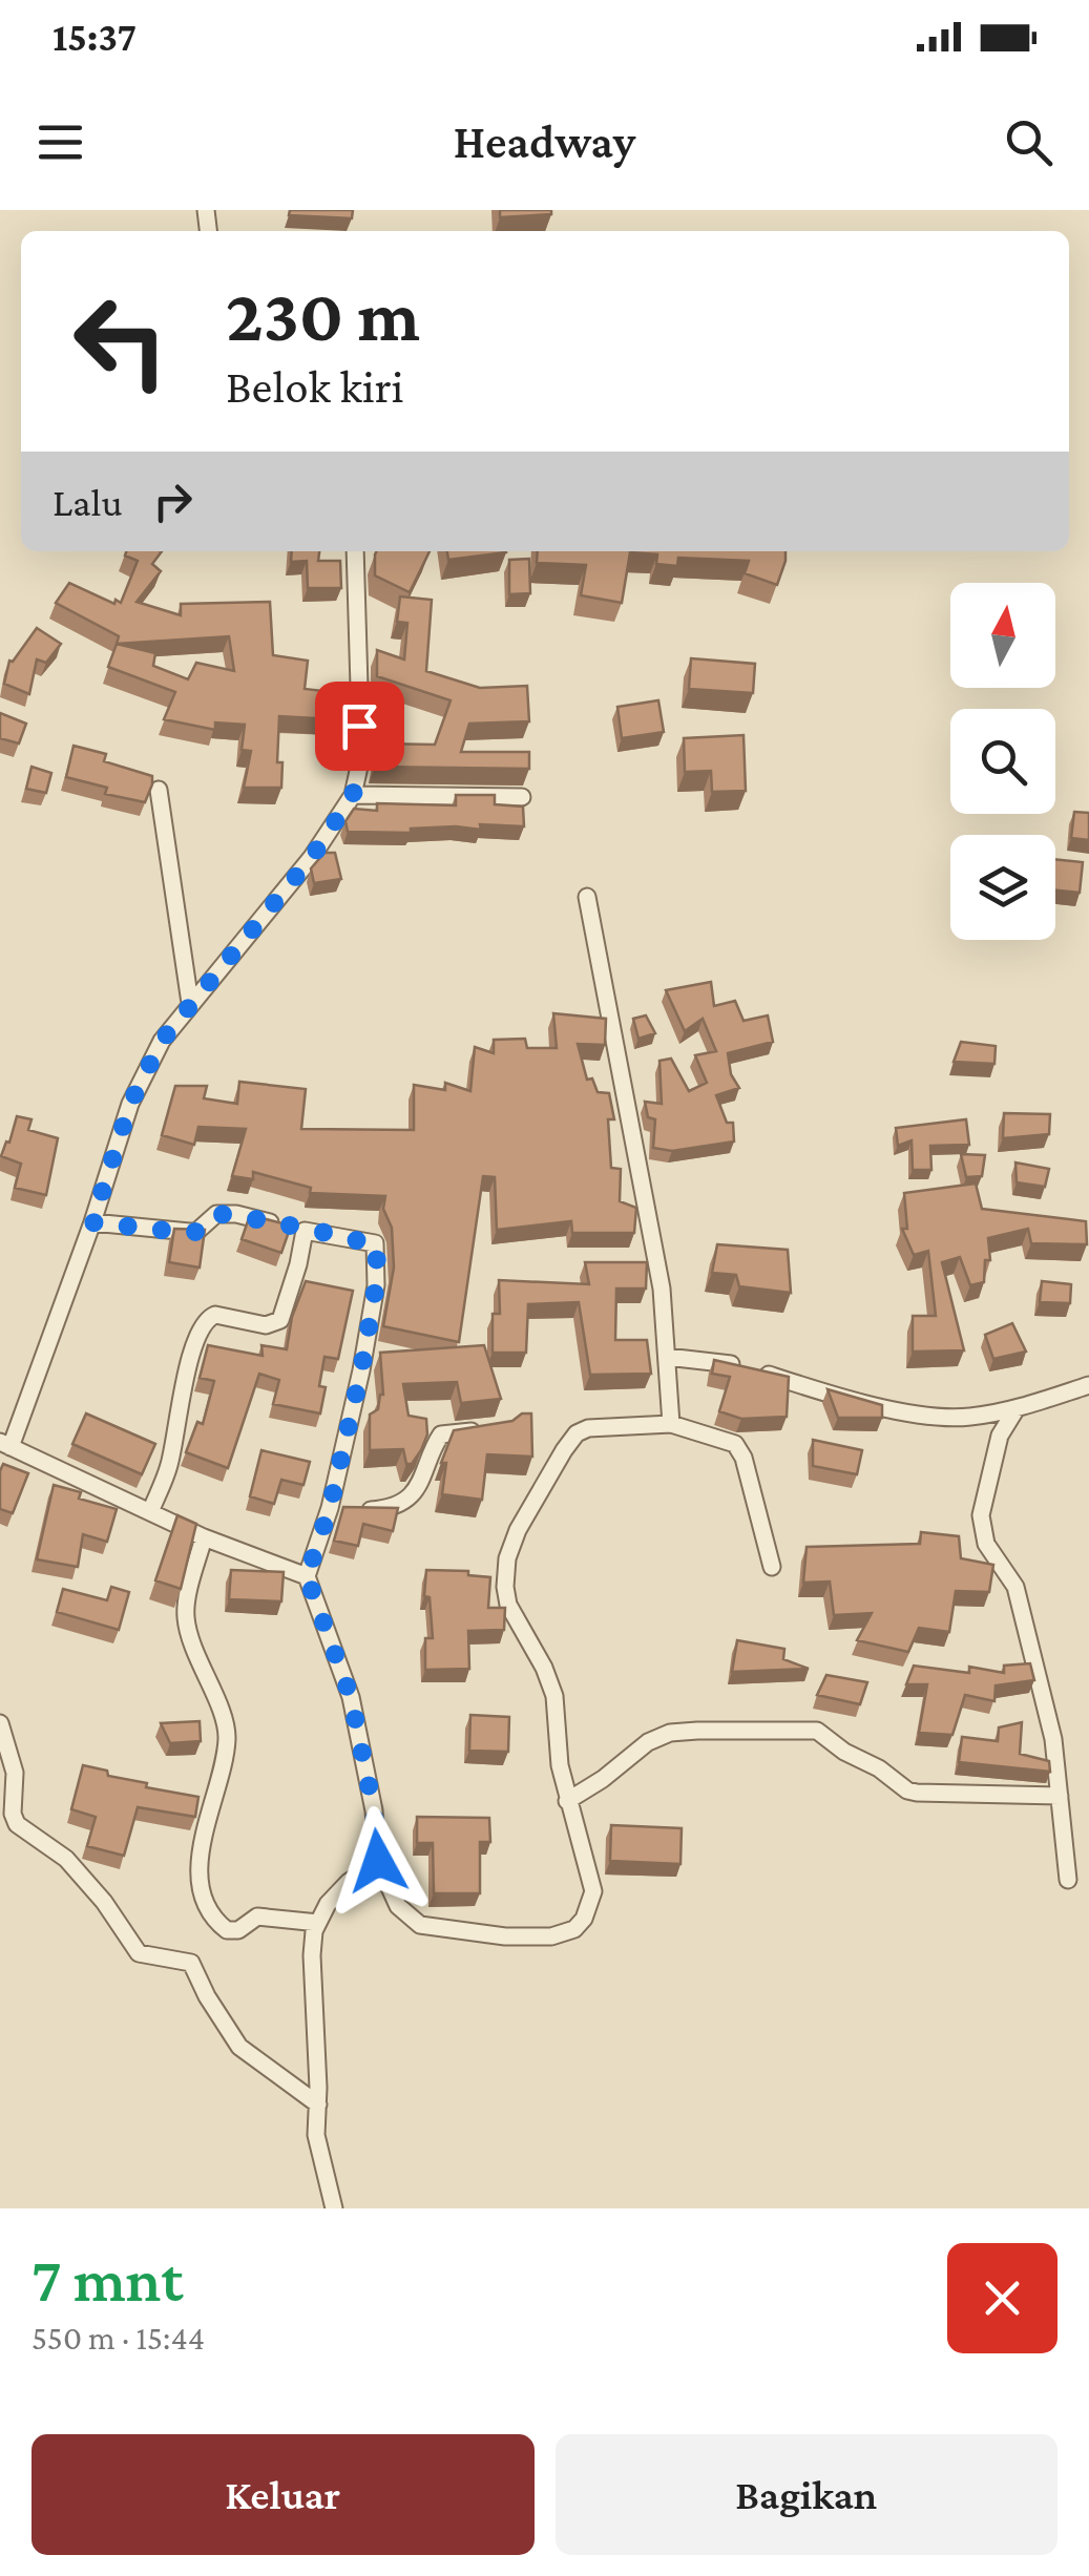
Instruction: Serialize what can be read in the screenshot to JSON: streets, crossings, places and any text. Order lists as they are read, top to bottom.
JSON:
{
  "north": "top",
  "page": {
    "status": "15:37",
    "header": "Headway",
    "turn": ["230 m", "Belok kiri"],
    "then": "Lalu",
    "heading": ["7 mnt", "550 m · 15:44"],
    "buttons": ["Keluar", "Bagikan"]
  }
}
